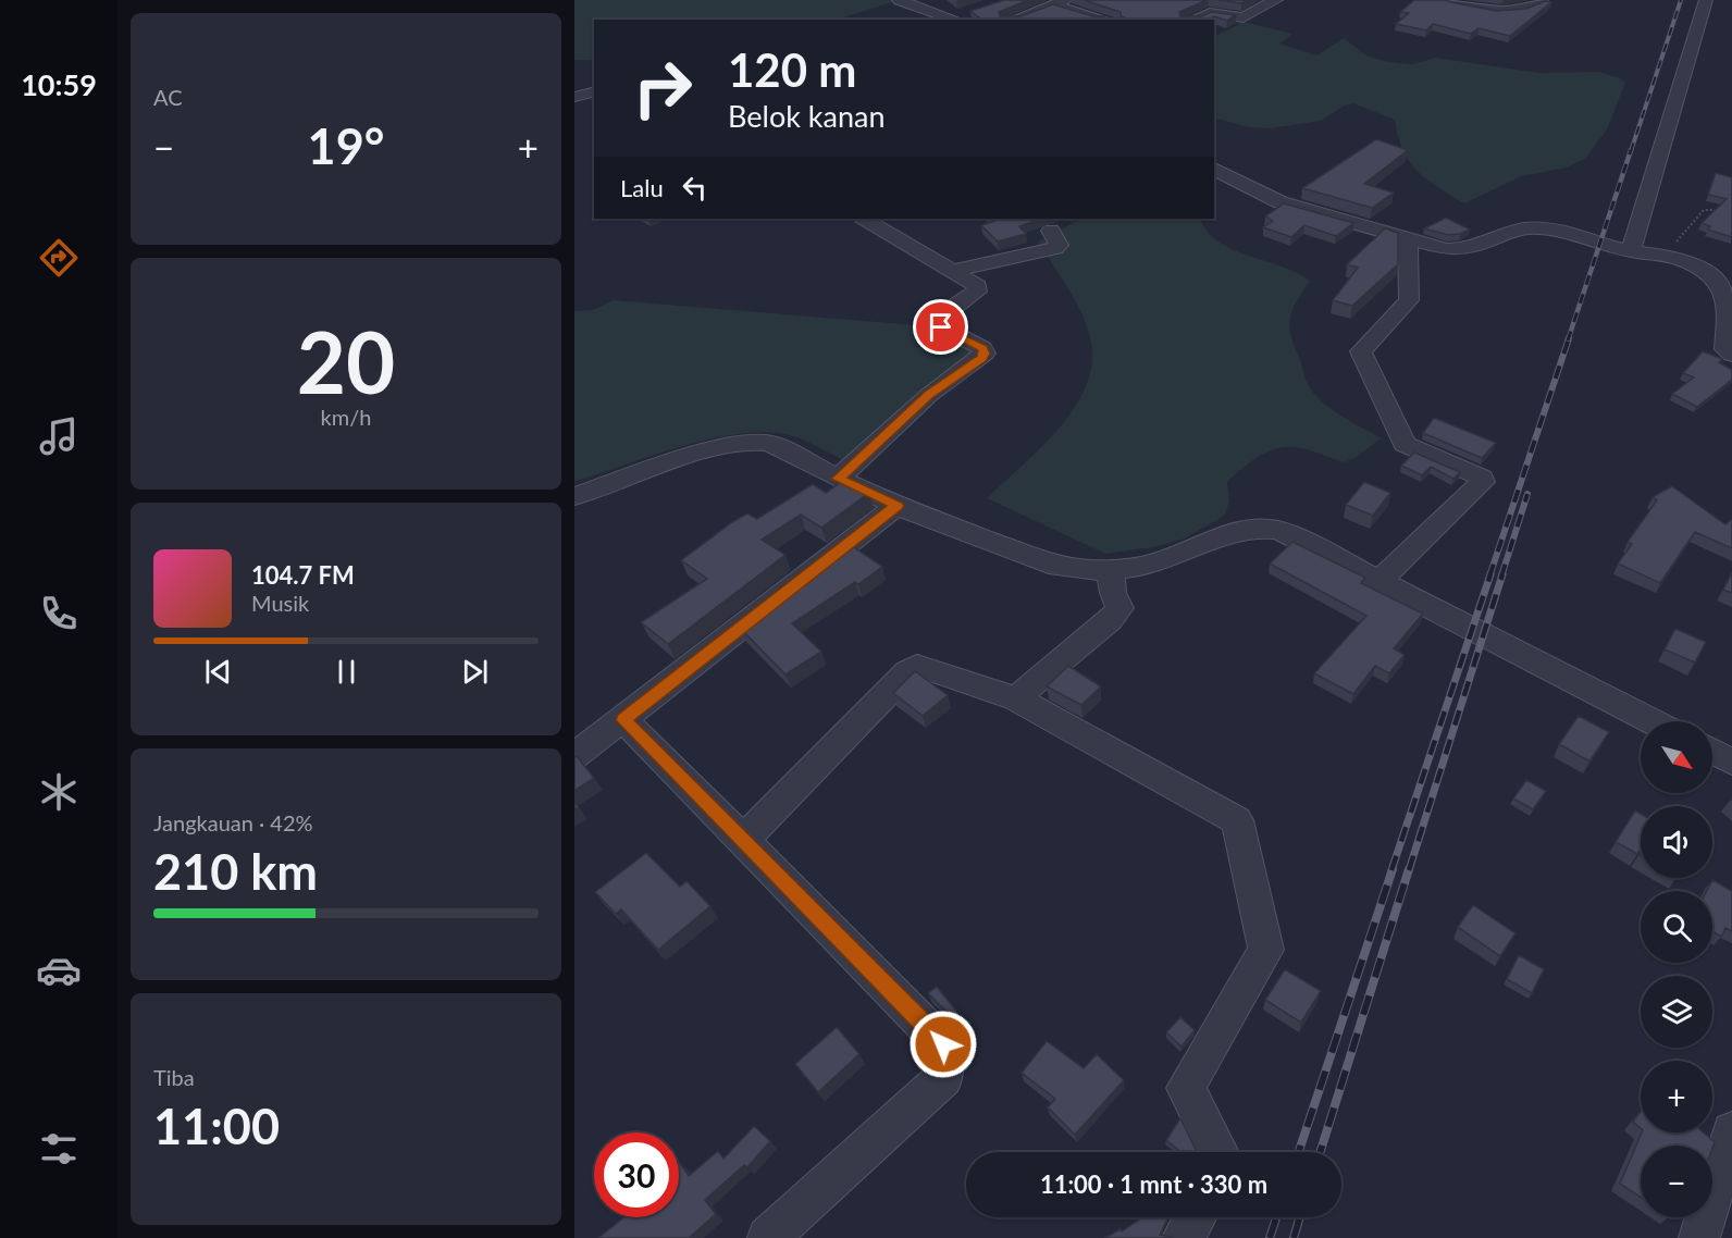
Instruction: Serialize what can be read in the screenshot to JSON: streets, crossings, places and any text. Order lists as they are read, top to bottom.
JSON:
{
  "north": "bottom right",
  "page": {
    "tabs": "10:59",
    "tile": [
      "AC",
      ["20", "km/h"],
      ["Jangkauan · 42%", "210 km"],
      ["Tiba", "11:00"]
    ],
    "turn": ["120 m", "Belok kanan"],
    "heat": ["−", "19°", "+"],
    "then": "Lalu",
    "song": ["104.7 FM", "Musik"],
    "map_buttons": ["+", "−"],
    "limit": "30",
    "trip": "11:00 · 1 mnt · 330 m"
  }
}
